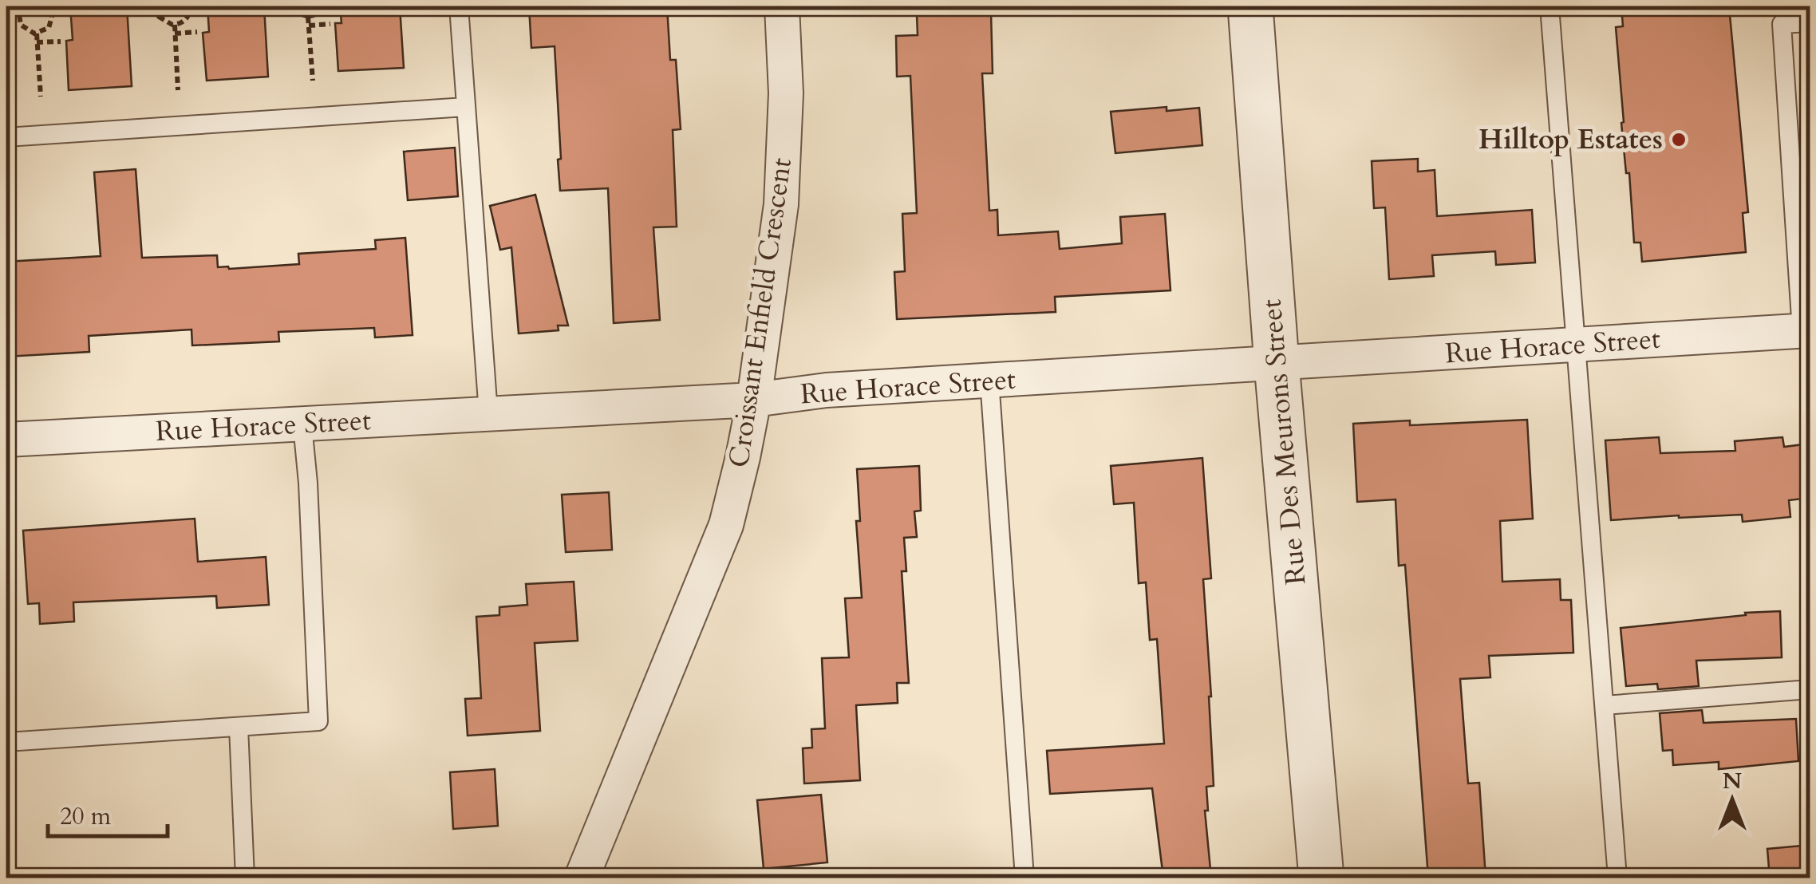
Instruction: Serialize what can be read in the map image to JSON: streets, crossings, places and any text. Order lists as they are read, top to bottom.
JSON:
{
  "streets": {
    "street": ["Croissant Enfield Crescent", "Rue Horace Street", "Rue Des Meurons Street"]
  },
  "crossings": [
    ["Croissant Enfield Crescent", "Rue Horace Street"],
    ["Rue Horace Street", "Rue Des Meurons Street"]
  ],
  "places": ["Hilltop Estates"],
  "scale_bar": "20 m",
  "north": "top"
}
